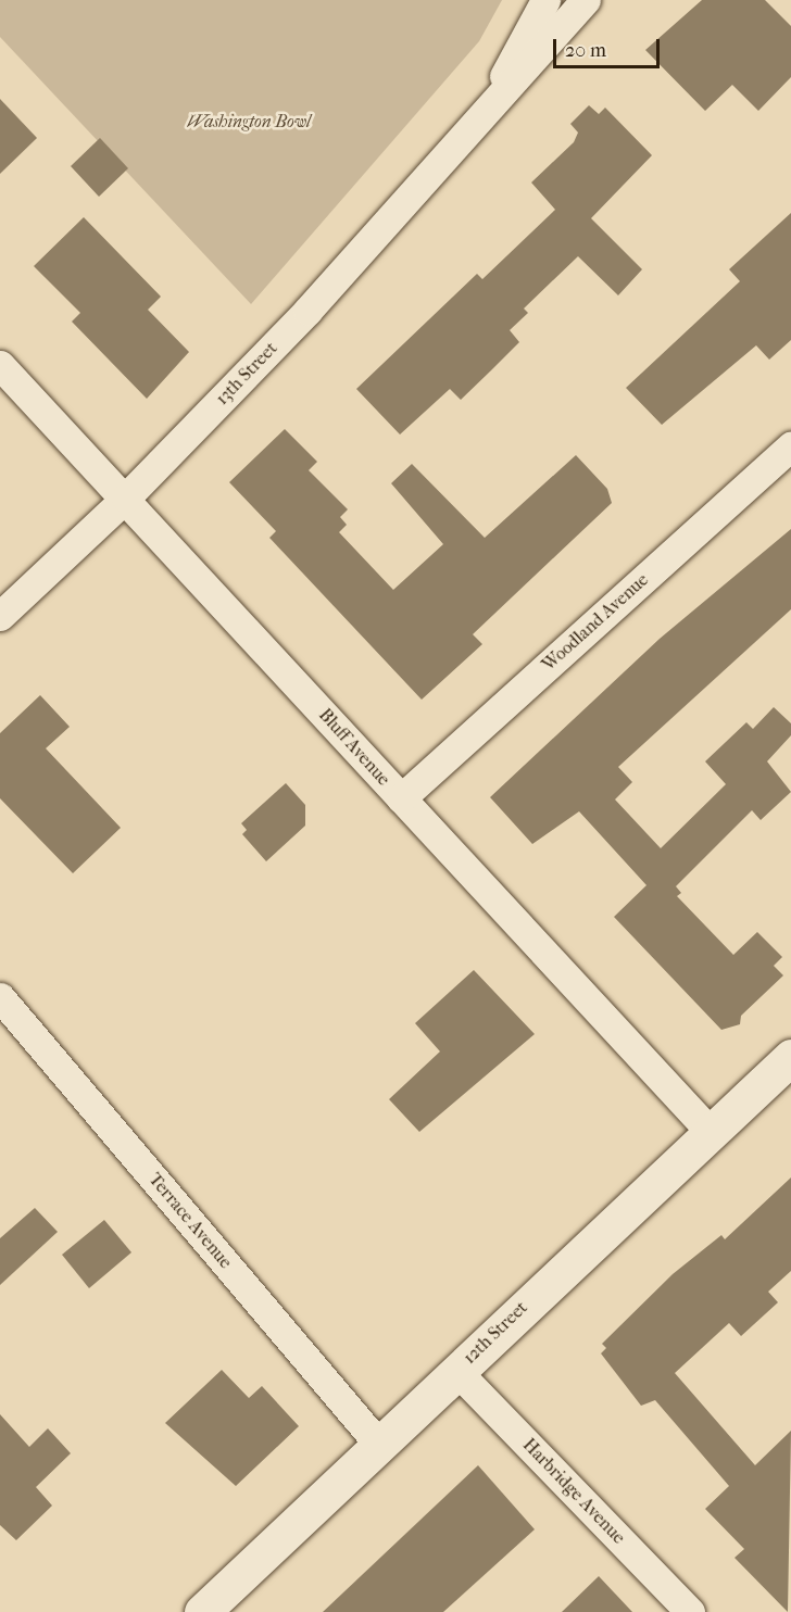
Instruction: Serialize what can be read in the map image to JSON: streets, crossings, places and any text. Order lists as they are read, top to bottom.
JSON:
{
  "streets": {
    "street": [
      "13th Street",
      "Woodland Avenue",
      "Bluff Avenue",
      "Terrace Avenue",
      "12th Street",
      "Harbridge Avenue"
    ]
  },
  "crossings": [
    ["13th Street", "Bluff Avenue"],
    ["Woodland Avenue", "Bluff Avenue"],
    ["Bluff Avenue", "12th Street"],
    ["Terrace Avenue", "12th Street"],
    ["12th Street", "Harbridge Avenue"]
  ],
  "parks": ["Washington Bowl"],
  "scale_bar": "20 m"
}
